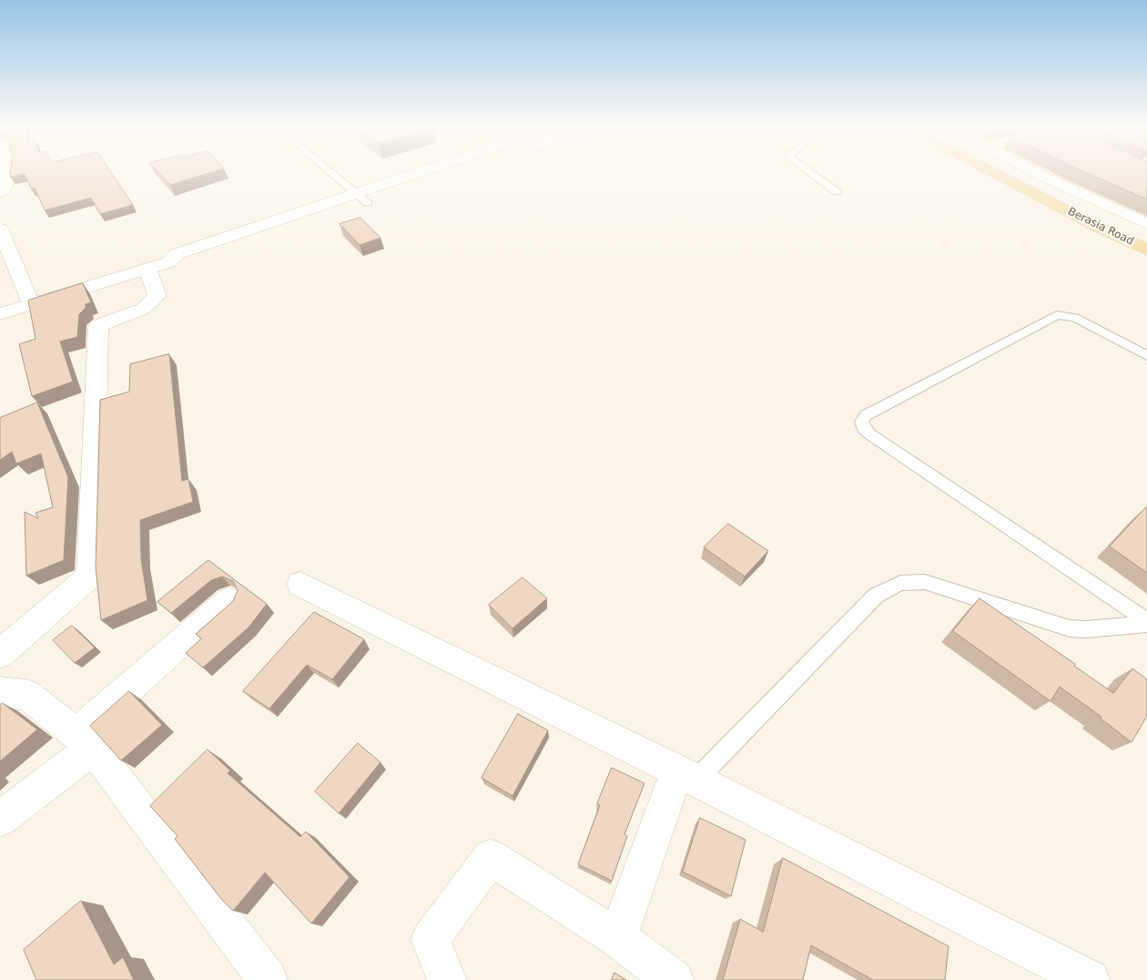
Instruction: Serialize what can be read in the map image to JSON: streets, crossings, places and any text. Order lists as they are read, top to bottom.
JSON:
{
  "streets": {
    "main road": ["Berasia Road"]
  }
}
